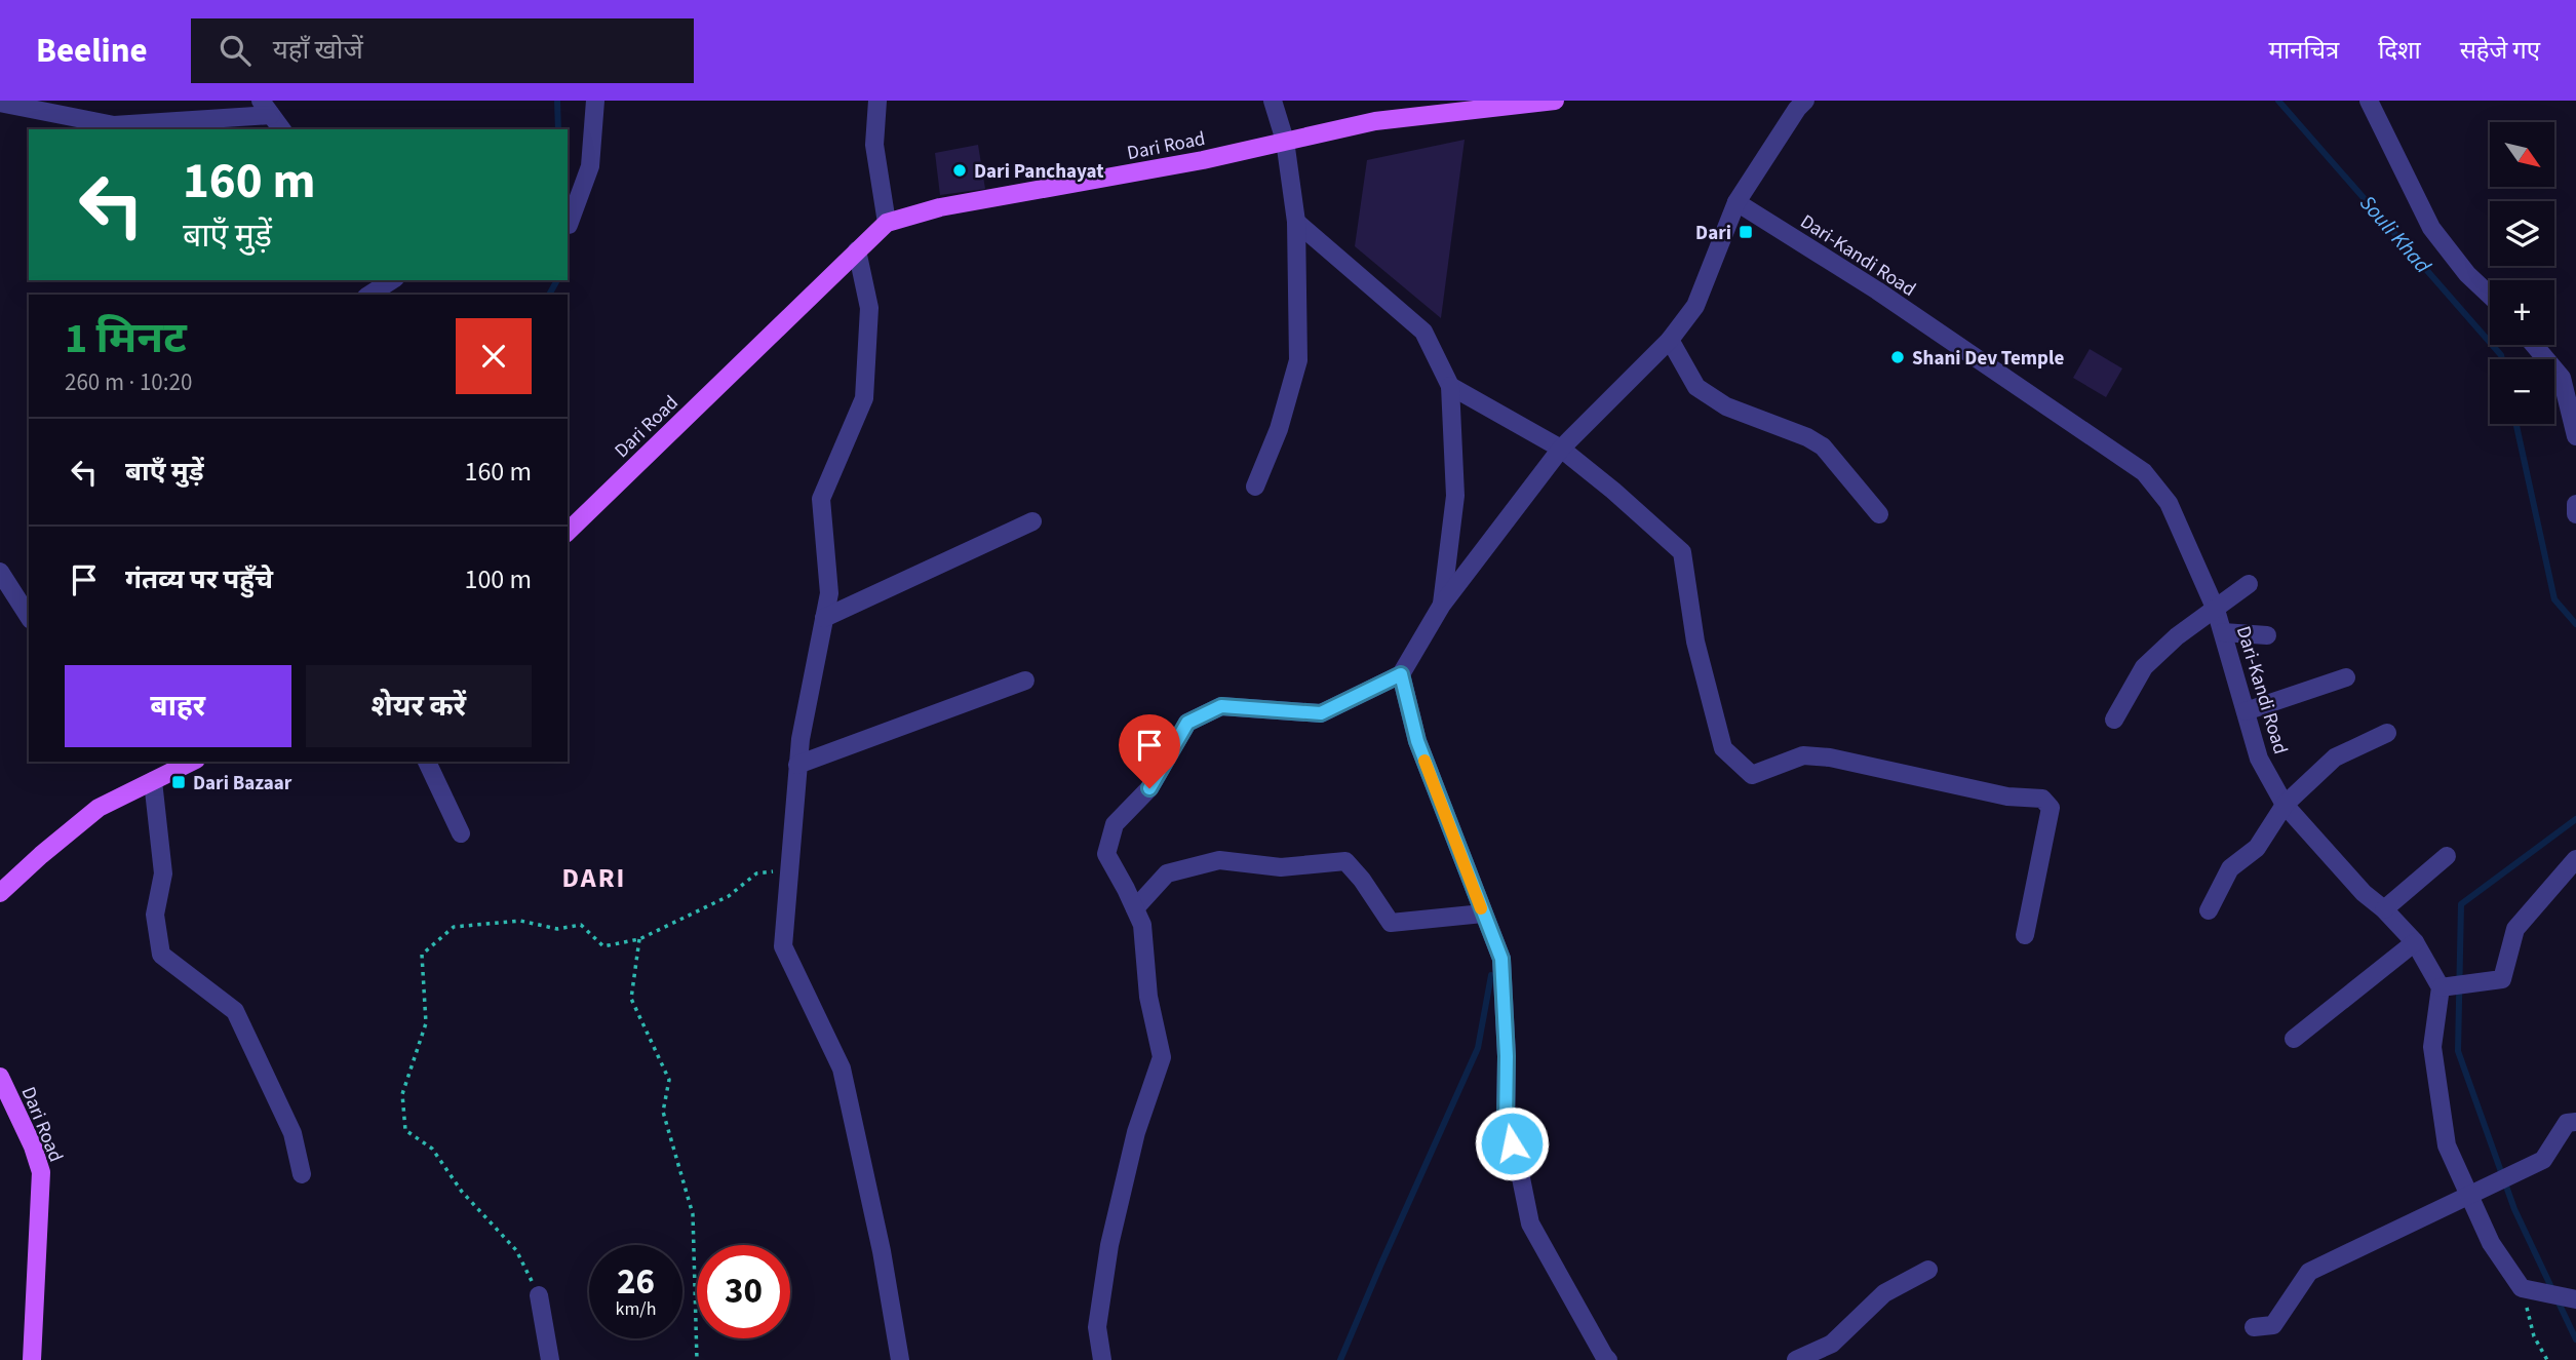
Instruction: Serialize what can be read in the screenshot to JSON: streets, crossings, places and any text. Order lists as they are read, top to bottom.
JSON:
{
  "streets": {
    "main road": ["Dari Road"],
    "street": ["Dari-Kandi Road"]
  },
  "districts": ["DARI"],
  "water": ["Souli Khad"],
  "places": {
    "other": ["Dari Panchayat", "Shani Dev Temple"],
    "transit": ["Dari", "Dari Bazaar"]
  },
  "north": "bottom right",
  "page": {
    "header": "Beeline",
    "search": "यहाँ खोजें",
    "nav": ["मानचित्र", "दिशा", "सहेजे गए"],
    "map_buttons": ["+", "−"],
    "turn": ["160 m", "बाएँ मुड़ें"],
    "heading": ["1 मिनट", "260 m · 10:20"],
    "list": [
      {
        "name": "बाएँ मुड़ें",
        "value": "160 m"
      },
      {
        "name": "गंतव्य पर पहुँचे",
        "value": "100 m"
      }
    ],
    "buttons": ["बाहर", "शेयर करें"],
    "speed": "26 km/h",
    "limit": "30"
  }
}
